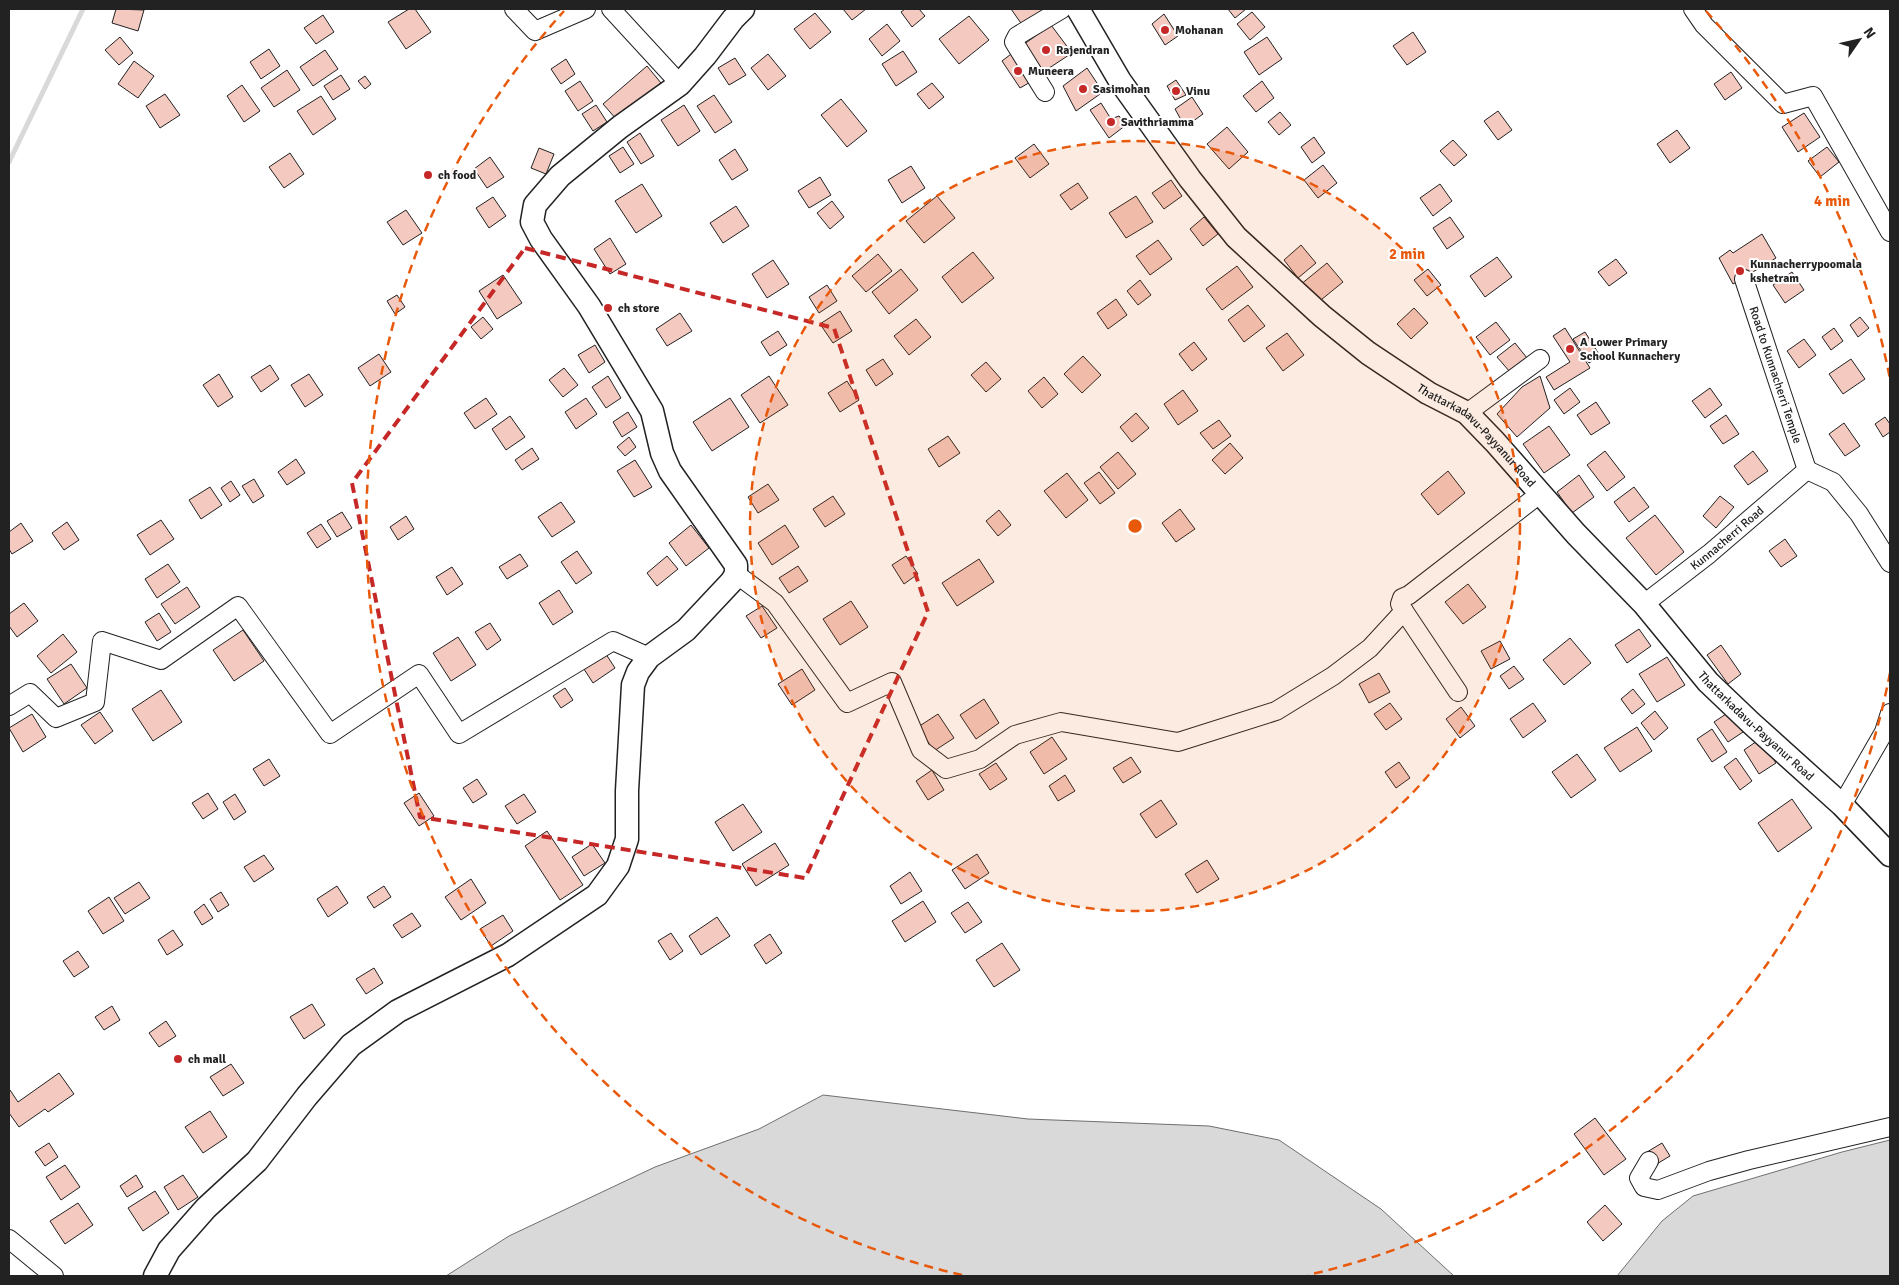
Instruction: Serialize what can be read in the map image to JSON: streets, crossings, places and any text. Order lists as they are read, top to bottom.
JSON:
{
  "streets": {
    "main road": ["Thattarkadavu-Payyanur Road"],
    "street": ["Road to Kunnacherri Temple", "Kunnacherri Road"]
  },
  "crossings": [
    ["Road to Kunnacherri Temple", "Kunnacherri Road"],
    ["Thattarkadavu-Payyanur Road", "Kunnacherri Road"]
  ],
  "places": [
    "Mohanan",
    "Rajendran",
    "Muneera",
    "Sasimohan",
    "Vinu",
    "Savithriamma",
    "ch food",
    "Kunnacherrypoomala kshetram",
    "ch store",
    "A Lower Primary School Kunnachery",
    "ch mall"
  ],
  "north": "top right",
  "rings": ["4 min", "2 min"]
}
